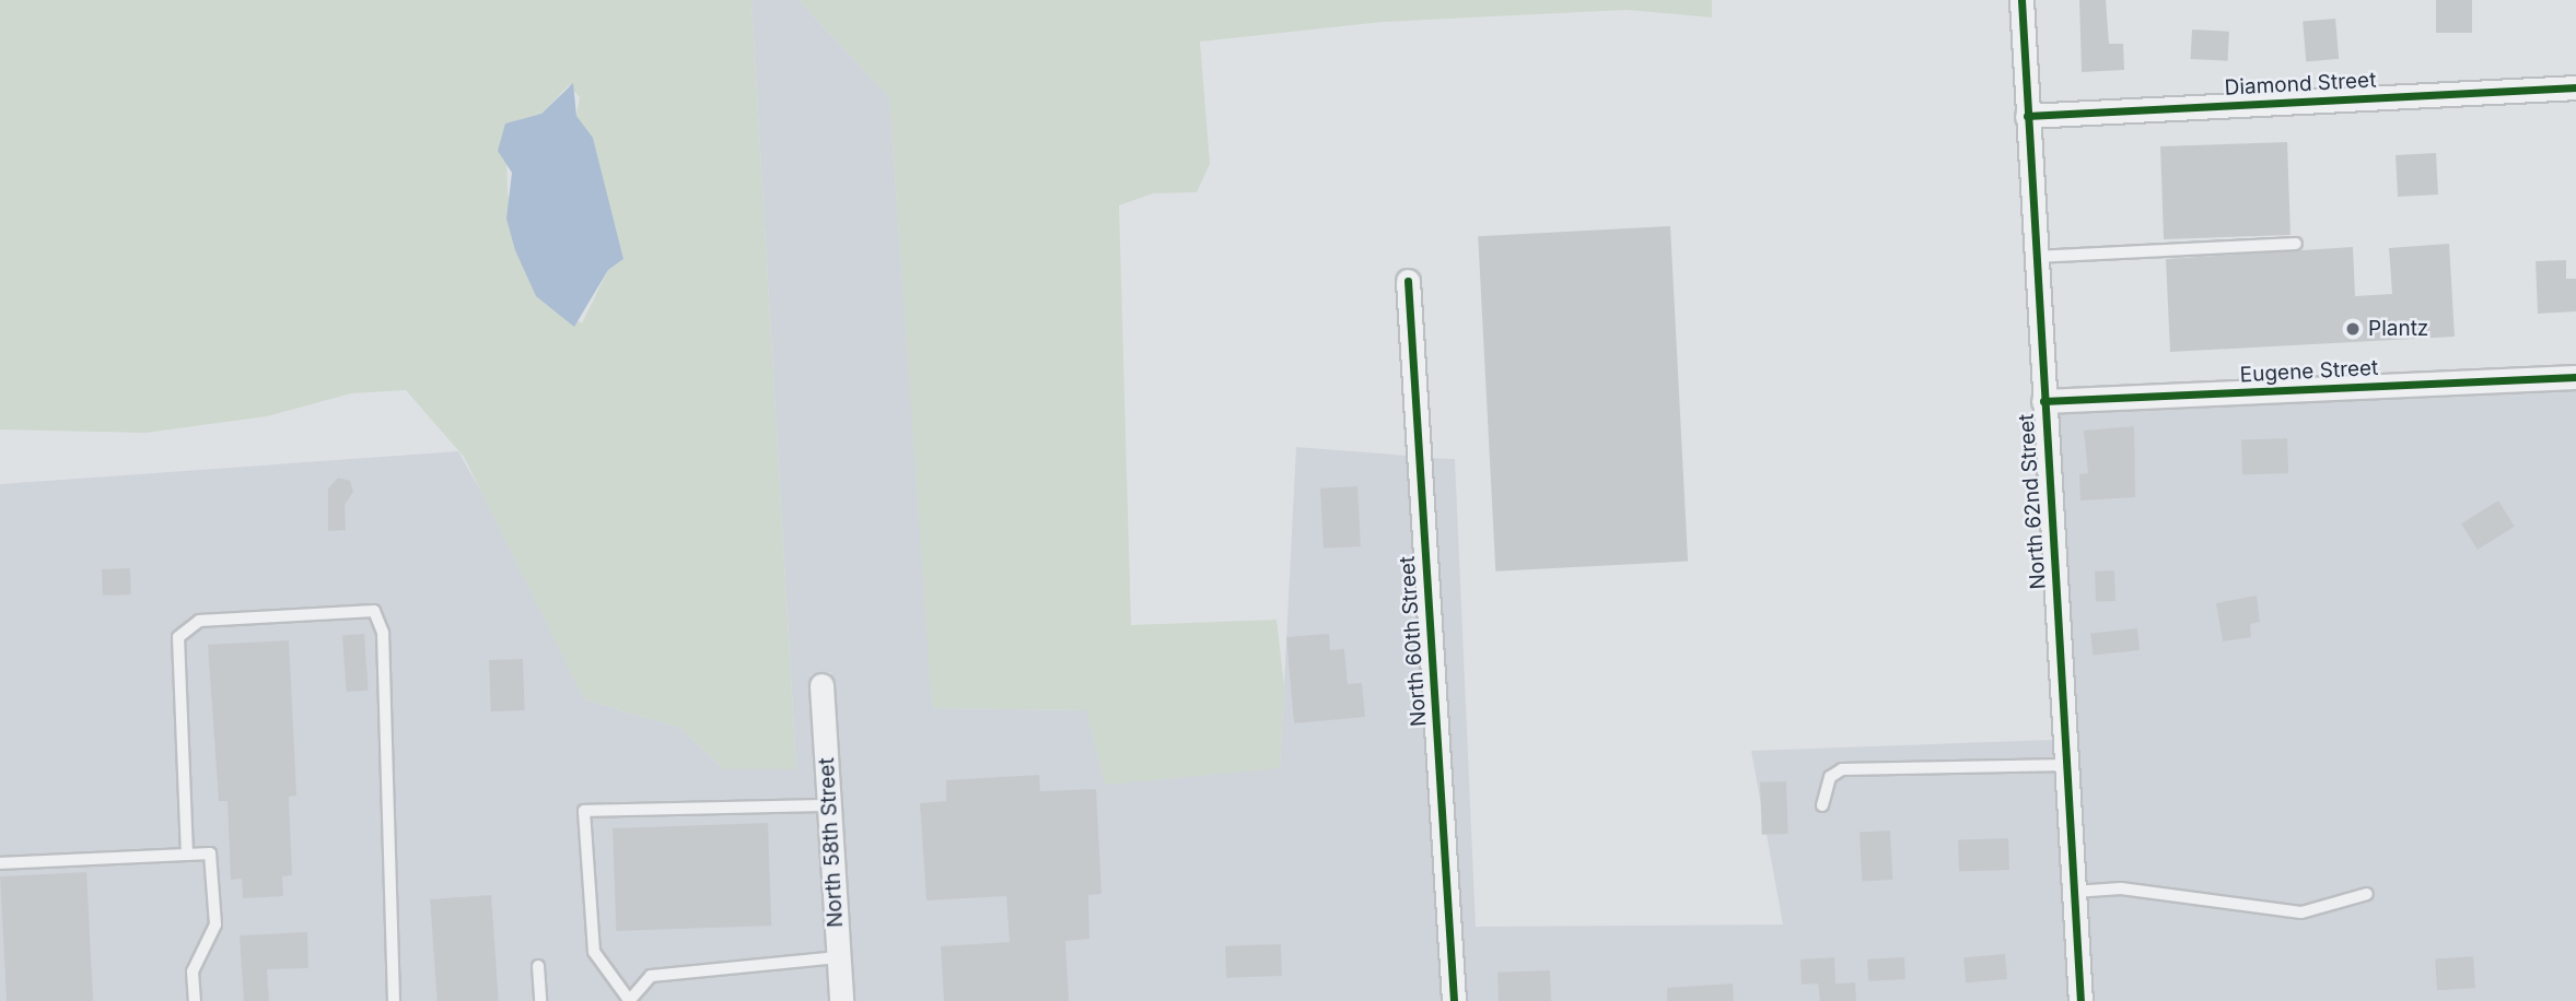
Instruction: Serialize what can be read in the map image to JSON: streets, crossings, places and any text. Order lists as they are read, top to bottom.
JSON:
{
  "streets": {
    "street": [
      "Diamond Street",
      "Eugene Street",
      "North 62nd Street",
      "North 60th Street",
      "North 58th Street"
    ]
  },
  "crossings": [
    ["Diamond Street", "North 62nd Street"],
    ["Eugene Street", "North 62nd Street"]
  ],
  "places": ["Plantz"]
}
